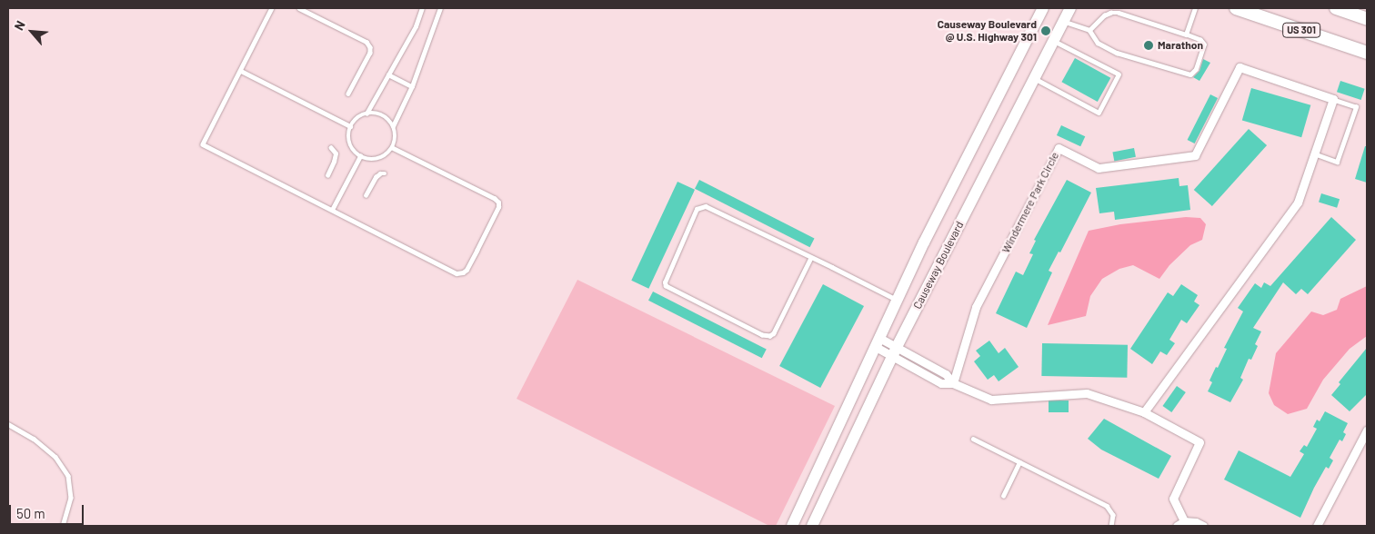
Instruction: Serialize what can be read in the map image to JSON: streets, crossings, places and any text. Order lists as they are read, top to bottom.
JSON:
{
  "streets": {
    "main road": ["US 301", "Causeway Boulevard"],
    "street": ["Windermere Park Circle"]
  },
  "places": ["Causeway Boulevard @ U.S. Highway 301", "Marathon"],
  "scale_bar": "50 m",
  "north": "top left"
}
